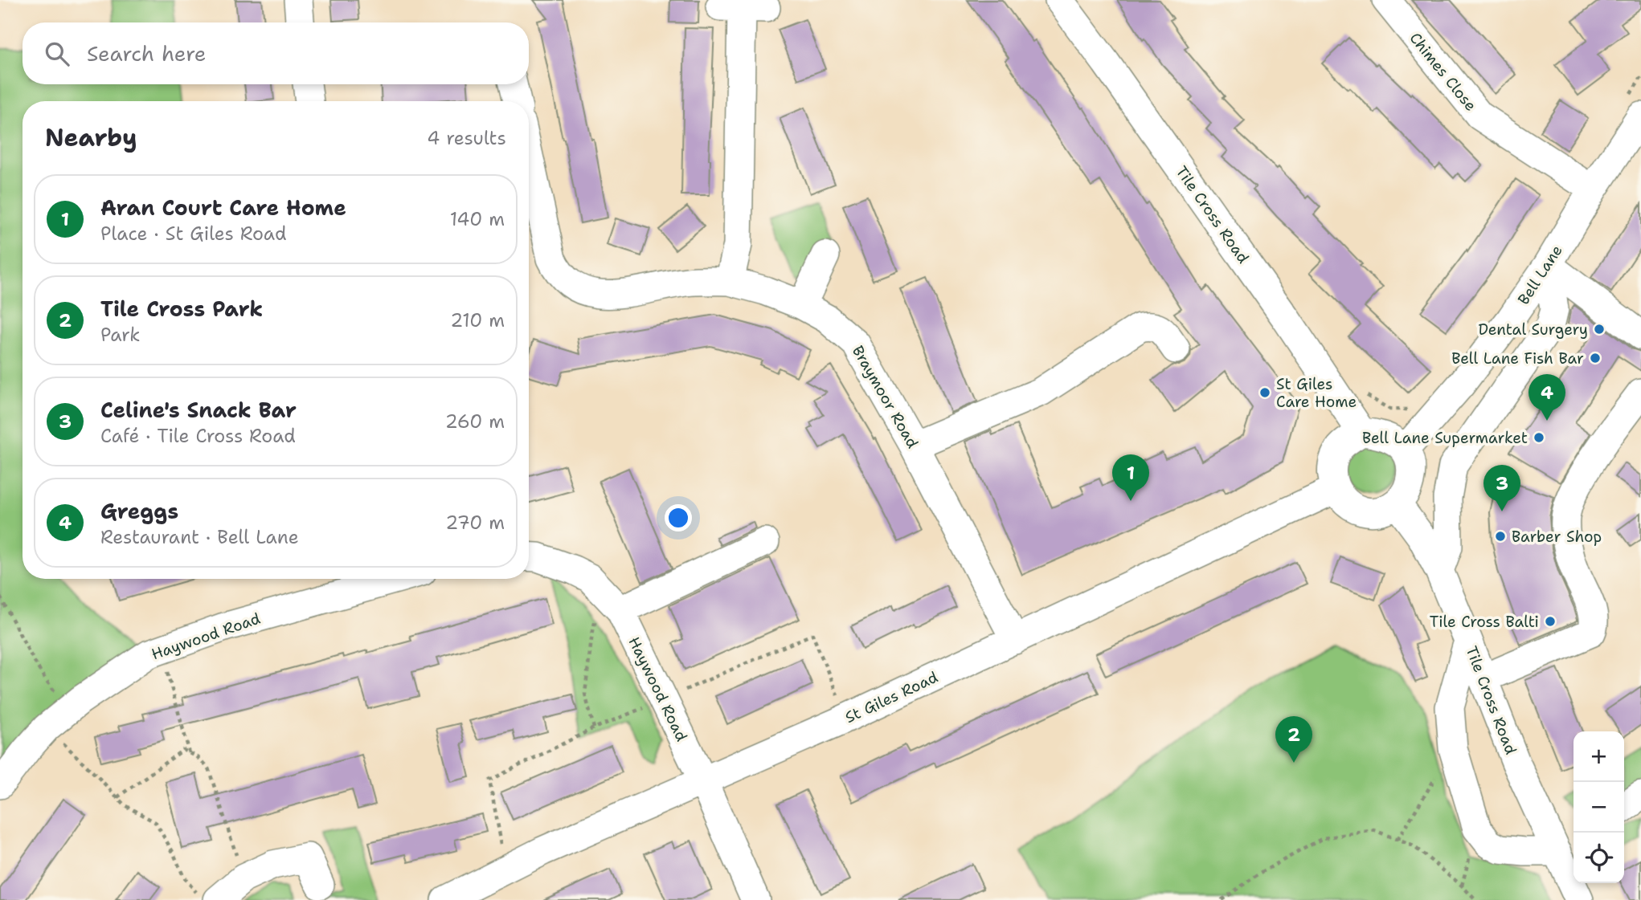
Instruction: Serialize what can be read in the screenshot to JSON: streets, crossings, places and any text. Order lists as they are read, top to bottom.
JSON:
{
  "streets": {
    "street": [
      "Chimes Close",
      "Tile Cross Road",
      "Bell Lane",
      "Braymoor Road",
      "Haywood Road",
      "St Giles Road"
    ]
  },
  "crossings": [
    ["Chimes Close", "Bell Lane"],
    ["Tile Cross Road", "Bell Lane"],
    ["Tile Cross Road", "St Giles Road"],
    ["Bell Lane", "St Giles Road"],
    ["Braymoor Road", "St Giles Road"],
    ["Haywood Road", "St Giles Road"]
  ],
  "places": [
    "Dental Surgery",
    "Bell Lane Fish Bar",
    "St Giles Care Home",
    "Bell Lane Supermarket",
    "Barber Shop",
    "Tile Cross Balti"
  ],
  "page": {
    "search": "Search here",
    "heading": ["Nearby", "4 results"],
    "list": [
      {
        "mark": "1",
        "name": "Aran Court Care Home",
        "note": "Place · St Giles Road",
        "value": "140 m"
      },
      {
        "mark": "2",
        "name": "Tile Cross Park",
        "note": "Park",
        "value": "210 m"
      },
      {
        "mark": "3",
        "name": "Celine's Snack Bar",
        "note": "Café · Tile Cross Road",
        "value": "260 m"
      },
      {
        "mark": "4",
        "name": "Greggs",
        "note": "Restaurant · Bell Lane",
        "value": "270 m"
      }
    ],
    "pins": [
      "4",
      "1",
      "3",
      "2"
    ],
    "map_buttons": ["+", "−"]
  }
}
